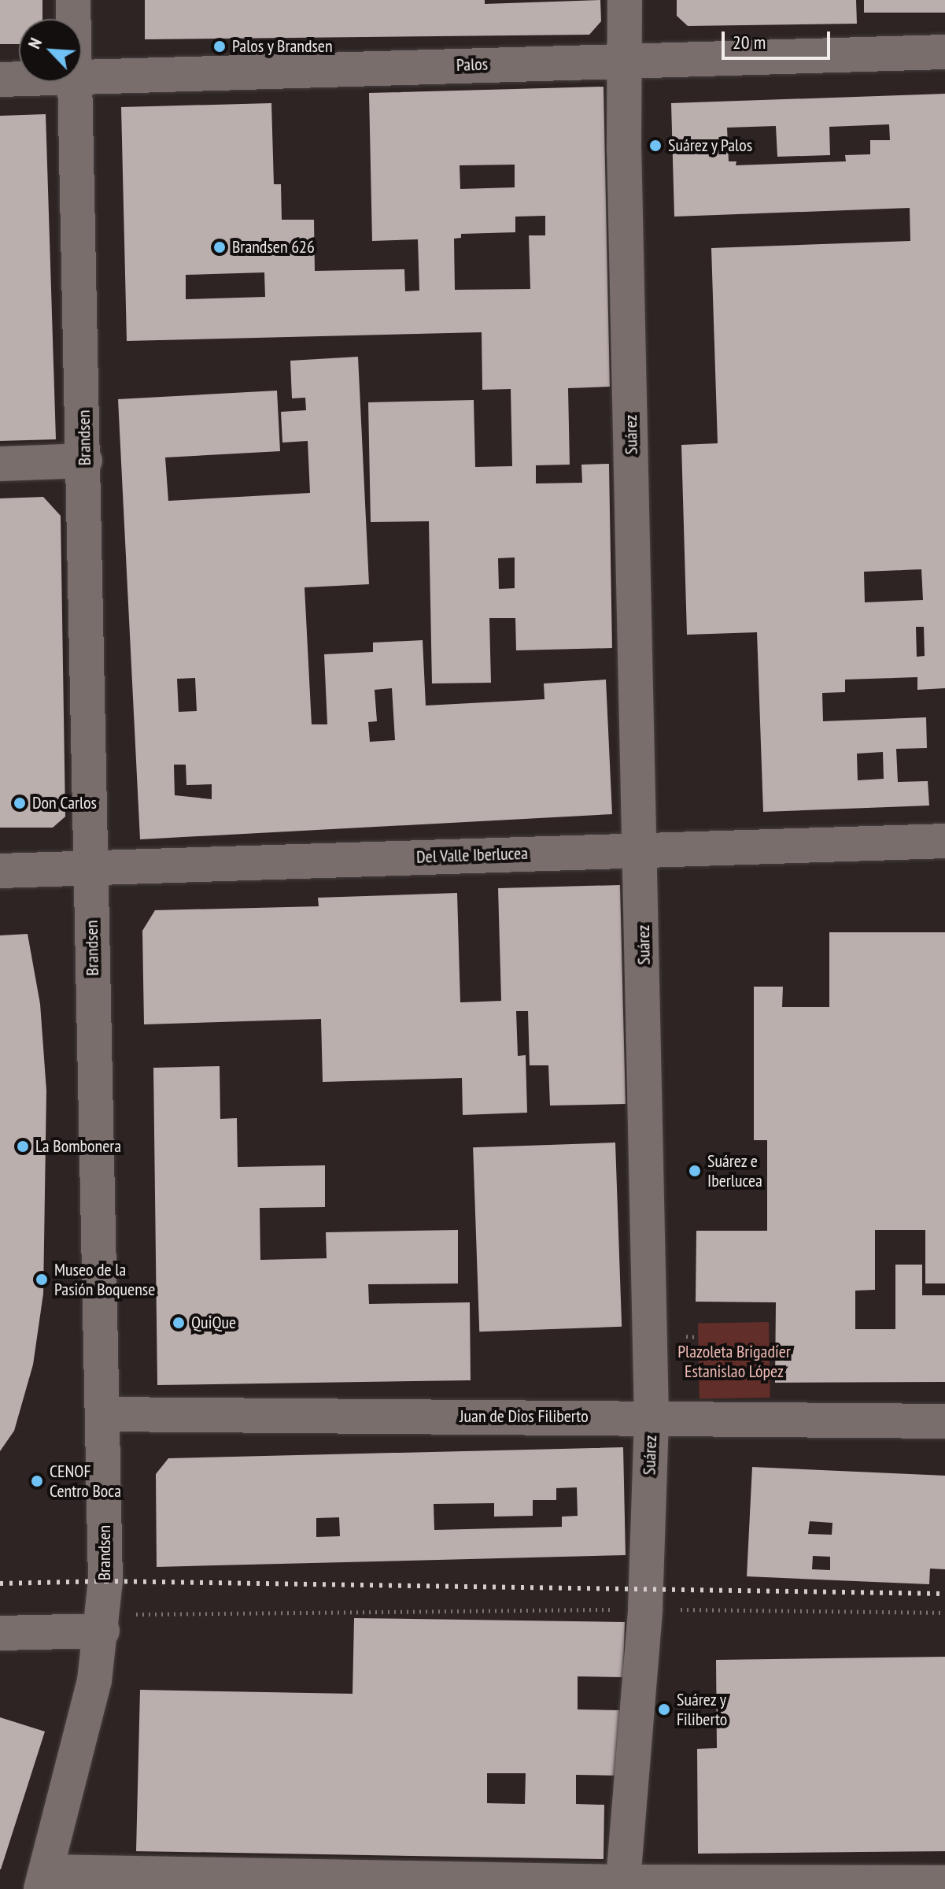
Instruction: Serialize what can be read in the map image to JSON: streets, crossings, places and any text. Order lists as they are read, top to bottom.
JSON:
{
  "streets": {
    "street": [
      "Palos",
      "Suárez",
      "Brandsen",
      "Del Valle Iberlucea",
      "Juan de Dios Filiberto"
    ]
  },
  "crossings": [
    ["Palos", "Suárez"],
    ["Suárez", "Del Valle Iberlucea"],
    ["Suárez", "Juan de Dios Filiberto"],
    ["Brandsen", "Del Valle Iberlucea"],
    ["Brandsen", "Juan de Dios Filiberto"]
  ],
  "parks": ["Plazoleta Brigadier Estanislao López"],
  "places": [
    "Palos y Brandsen",
    "Suárez y Palos",
    "Brandsen 626",
    "Don Carlos",
    "La Bombonera",
    "Suárez e Iberlucea",
    "Museo de la Pasión Boquense",
    "QuiQue",
    "CENOF Centro Boca",
    "Suárez y Filiberto"
  ],
  "scale_bar": "20 m",
  "north": "top left"
}
